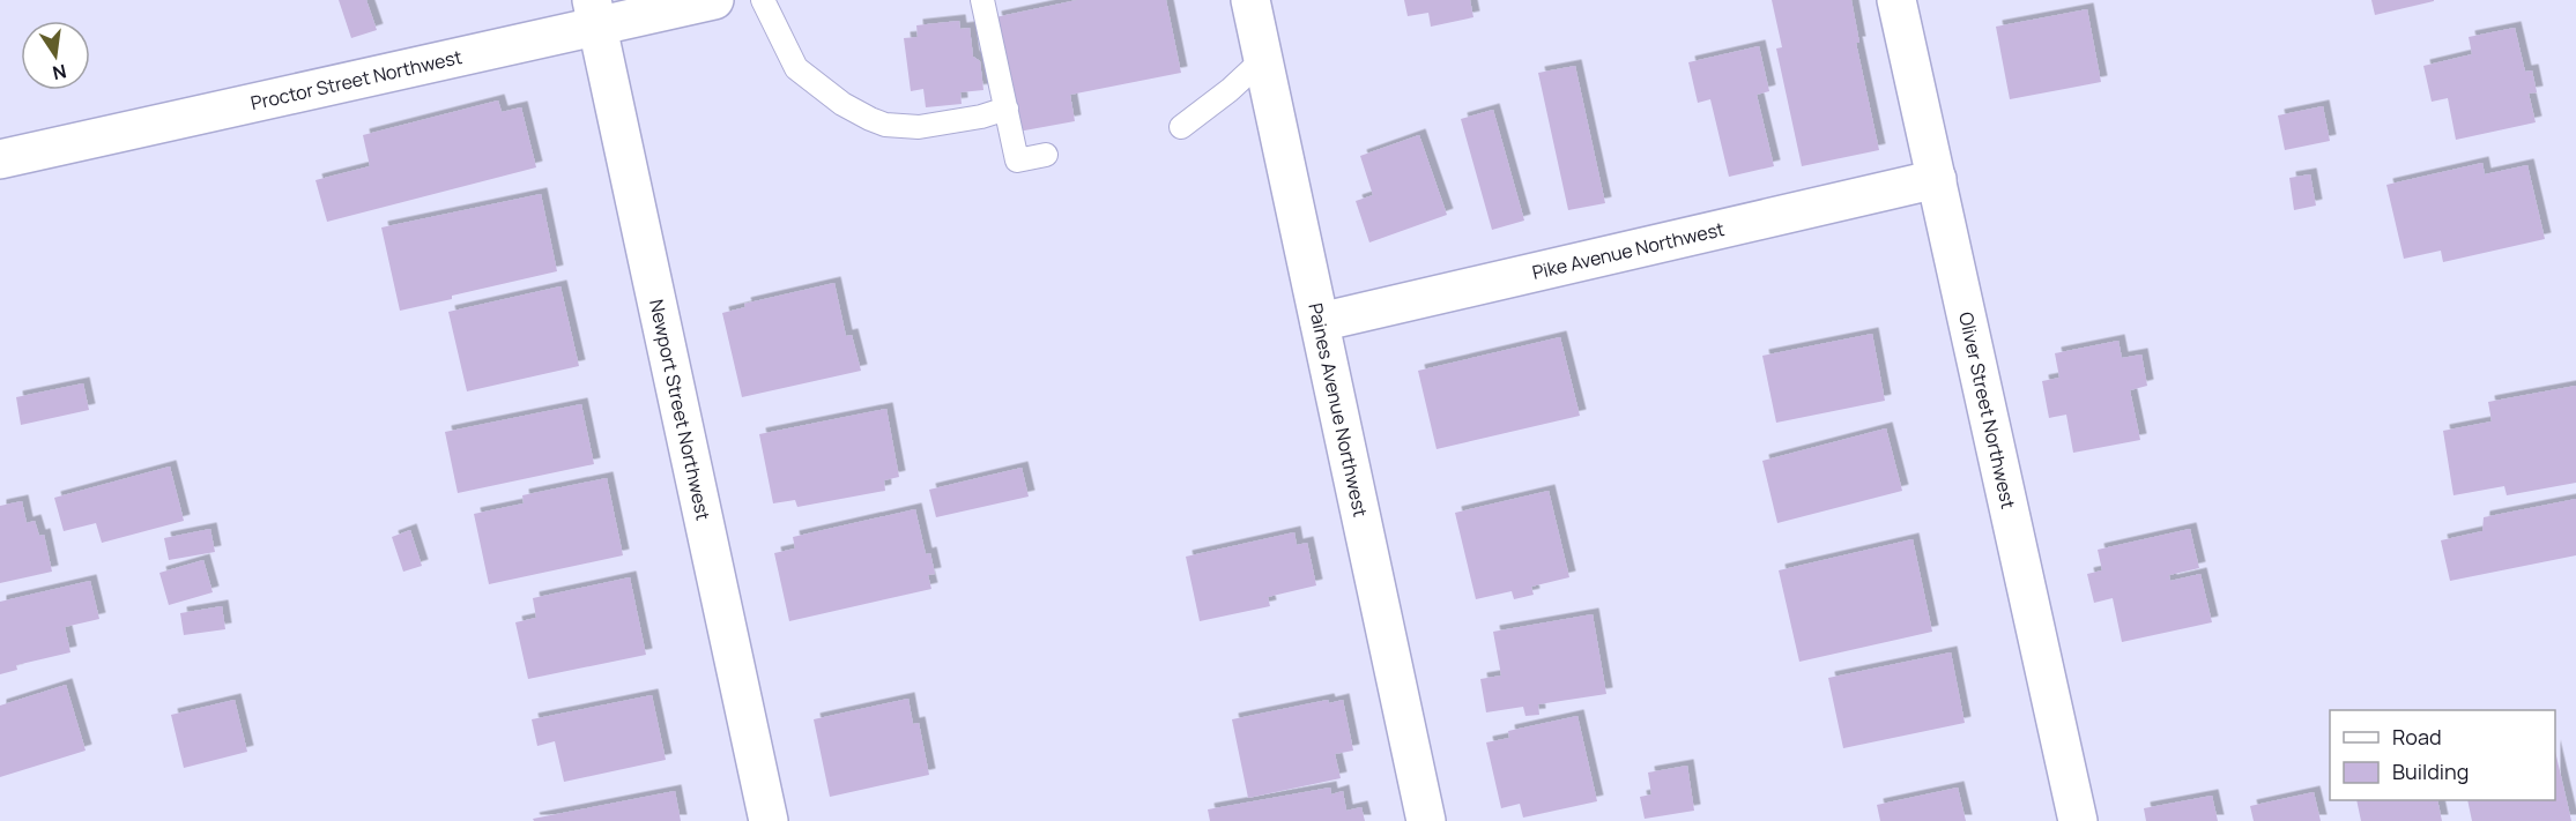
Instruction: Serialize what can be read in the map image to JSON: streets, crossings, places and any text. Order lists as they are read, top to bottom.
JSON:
{
  "streets": {
    "street": [
      "Proctor Street Northwest",
      "Pike Avenue Northwest",
      "Paines Avenue Northwest",
      "Oliver Street Northwest",
      "Newport Street Northwest"
    ]
  },
  "crossings": [
    ["Proctor Street Northwest", "Newport Street Northwest"],
    ["Pike Avenue Northwest", "Paines Avenue Northwest"],
    ["Pike Avenue Northwest", "Oliver Street Northwest"]
  ],
  "legend": ["Road", "Building"],
  "north": "bottom"
}
